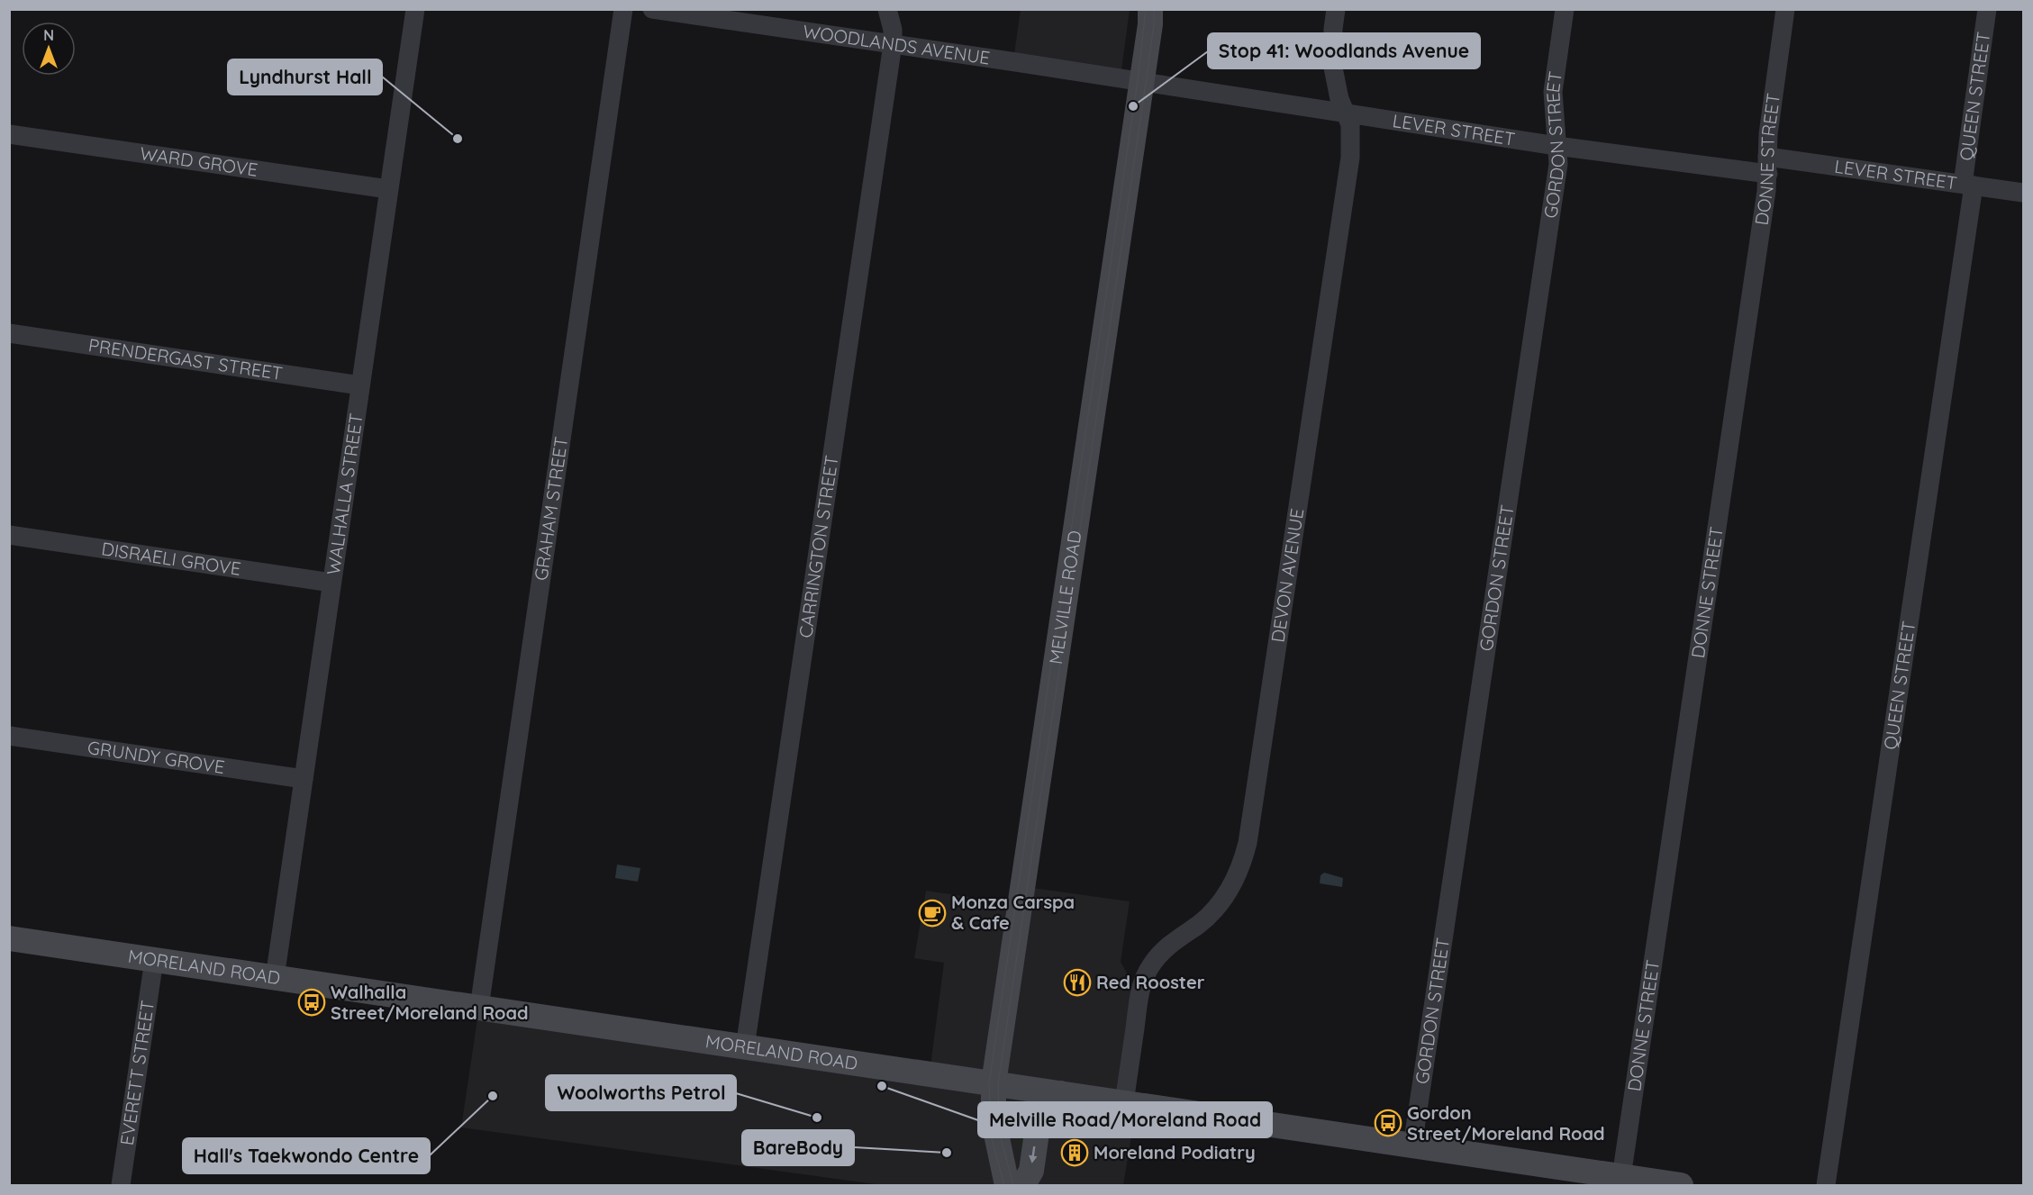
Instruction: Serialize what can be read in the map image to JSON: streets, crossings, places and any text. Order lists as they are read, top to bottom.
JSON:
{
  "streets": {
    "main road": ["MELVILLE ROAD", "MORELAND ROAD"],
    "street": [
      "WOODLANDS AVENUE",
      "QUEEN STREET",
      "LEVER STREET",
      "GORDON STREET",
      "DONNE STREET",
      "WARD GROVE",
      "PRENDERGAST STREET",
      "WALHALLA STREET",
      "GRAHAM STREET",
      "CARRINGTON STREET",
      "DISRAELI GROVE",
      "DEVON AVENUE",
      "GRUNDY GROVE",
      "EVERETT STREET"
    ]
  },
  "crossings": [
    ["WOODLANDS AVENUE", "LEVER STREET"],
    ["WOODLANDS AVENUE", "CARRINGTON STREET"],
    ["WOODLANDS AVENUE", "MELVILLE ROAD"],
    ["QUEEN STREET", "LEVER STREET"],
    ["LEVER STREET", "GORDON STREET"],
    ["LEVER STREET", "DONNE STREET"],
    ["LEVER STREET", "DEVON AVENUE"],
    ["LEVER STREET", "MELVILLE ROAD"],
    ["GORDON STREET", "MORELAND ROAD"],
    ["DONNE STREET", "MORELAND ROAD"],
    ["WARD GROVE", "WALHALLA STREET"],
    ["PRENDERGAST STREET", "WALHALLA STREET"],
    ["WALHALLA STREET", "DISRAELI GROVE"],
    ["WALHALLA STREET", "GRUNDY GROVE"],
    ["WALHALLA STREET", "MORELAND ROAD"],
    ["GRAHAM STREET", "MORELAND ROAD"],
    ["CARRINGTON STREET", "MORELAND ROAD"],
    ["DEVON AVENUE", "MORELAND ROAD"],
    ["MELVILLE ROAD", "MORELAND ROAD"],
    ["MORELAND ROAD", "EVERETT STREET"]
  ],
  "places": {
    "other": [
      "Stop 41: Woodlands Avenue",
      "Lyndhurst Hall",
      "Melville Road/Moreland Road",
      "Hall's Taekwondo Centre",
      "Woolworths Petrol",
      "BareBody"
    ],
    "cafe": ["Monza Carspa & Cafe"],
    "restaurant": ["Red Rooster"],
    "bus stop": ["Walhalla Street/Moreland Road", "Gordon Street/Moreland Road"],
    "building": ["Moreland Podiatry"]
  },
  "north": "top"
}
